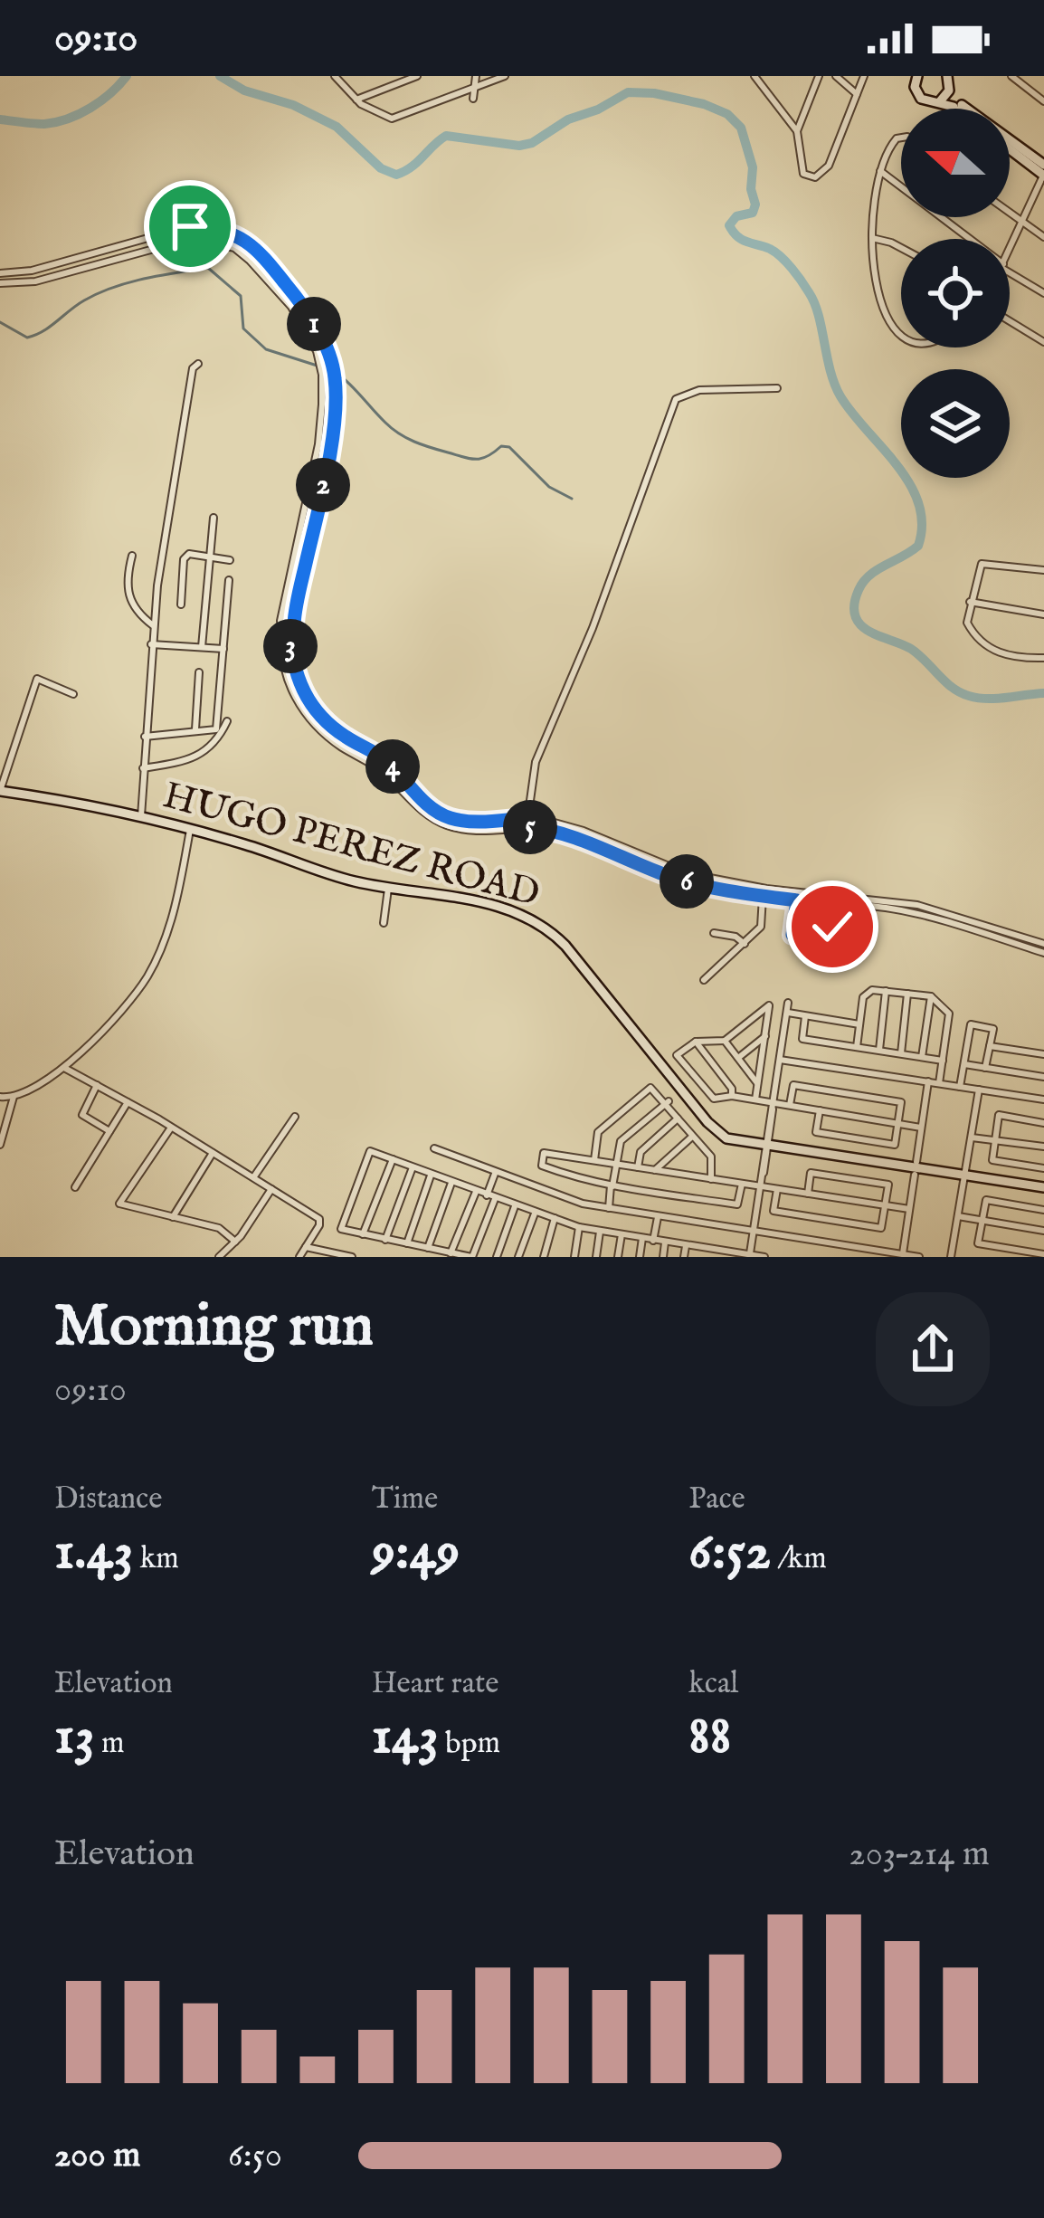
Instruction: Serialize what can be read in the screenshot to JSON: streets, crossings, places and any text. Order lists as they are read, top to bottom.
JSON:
{
  "streets": {
    "street": ["HUGO PEREZ ROAD"]
  },
  "north": "left",
  "page": {
    "status": "09:10",
    "pins": [
      "1",
      "2",
      "3",
      "4",
      "5",
      "6"
    ],
    "heading": ["Morning run", "09:10"],
    "stats": [
      ["Distance", "1.43 km"],
      ["Time", "9:49"],
      ["Pace", "6:52 /km"],
      ["Elevation", "13 m"],
      ["Heart rate", "143 bpm"],
      ["kcal", "88"]
    ],
    "chart": ["Elevation", "203–214 m"],
    "list": [
      {
        "name": "200 m",
        "note": "6:50"
      }
    ]
  }
}
